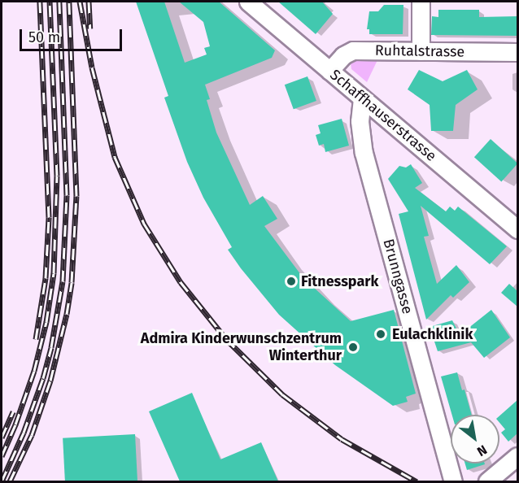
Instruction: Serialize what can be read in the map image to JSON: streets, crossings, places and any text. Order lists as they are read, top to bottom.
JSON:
{
  "streets": {
    "street": ["Ruhtalstrasse", "Schaffhauserstrasse", "Brunngasse"]
  },
  "crossings": [
    ["Ruhtalstrasse", "Schaffhauserstrasse"],
    ["Schaffhauserstrasse", "Brunngasse"]
  ],
  "places": ["Fitnesspark", "Eulachklinik", "Admira Kinderwunschzentrum Winterthur"],
  "scale_bar": "50 m",
  "north": "bottom right"
}
